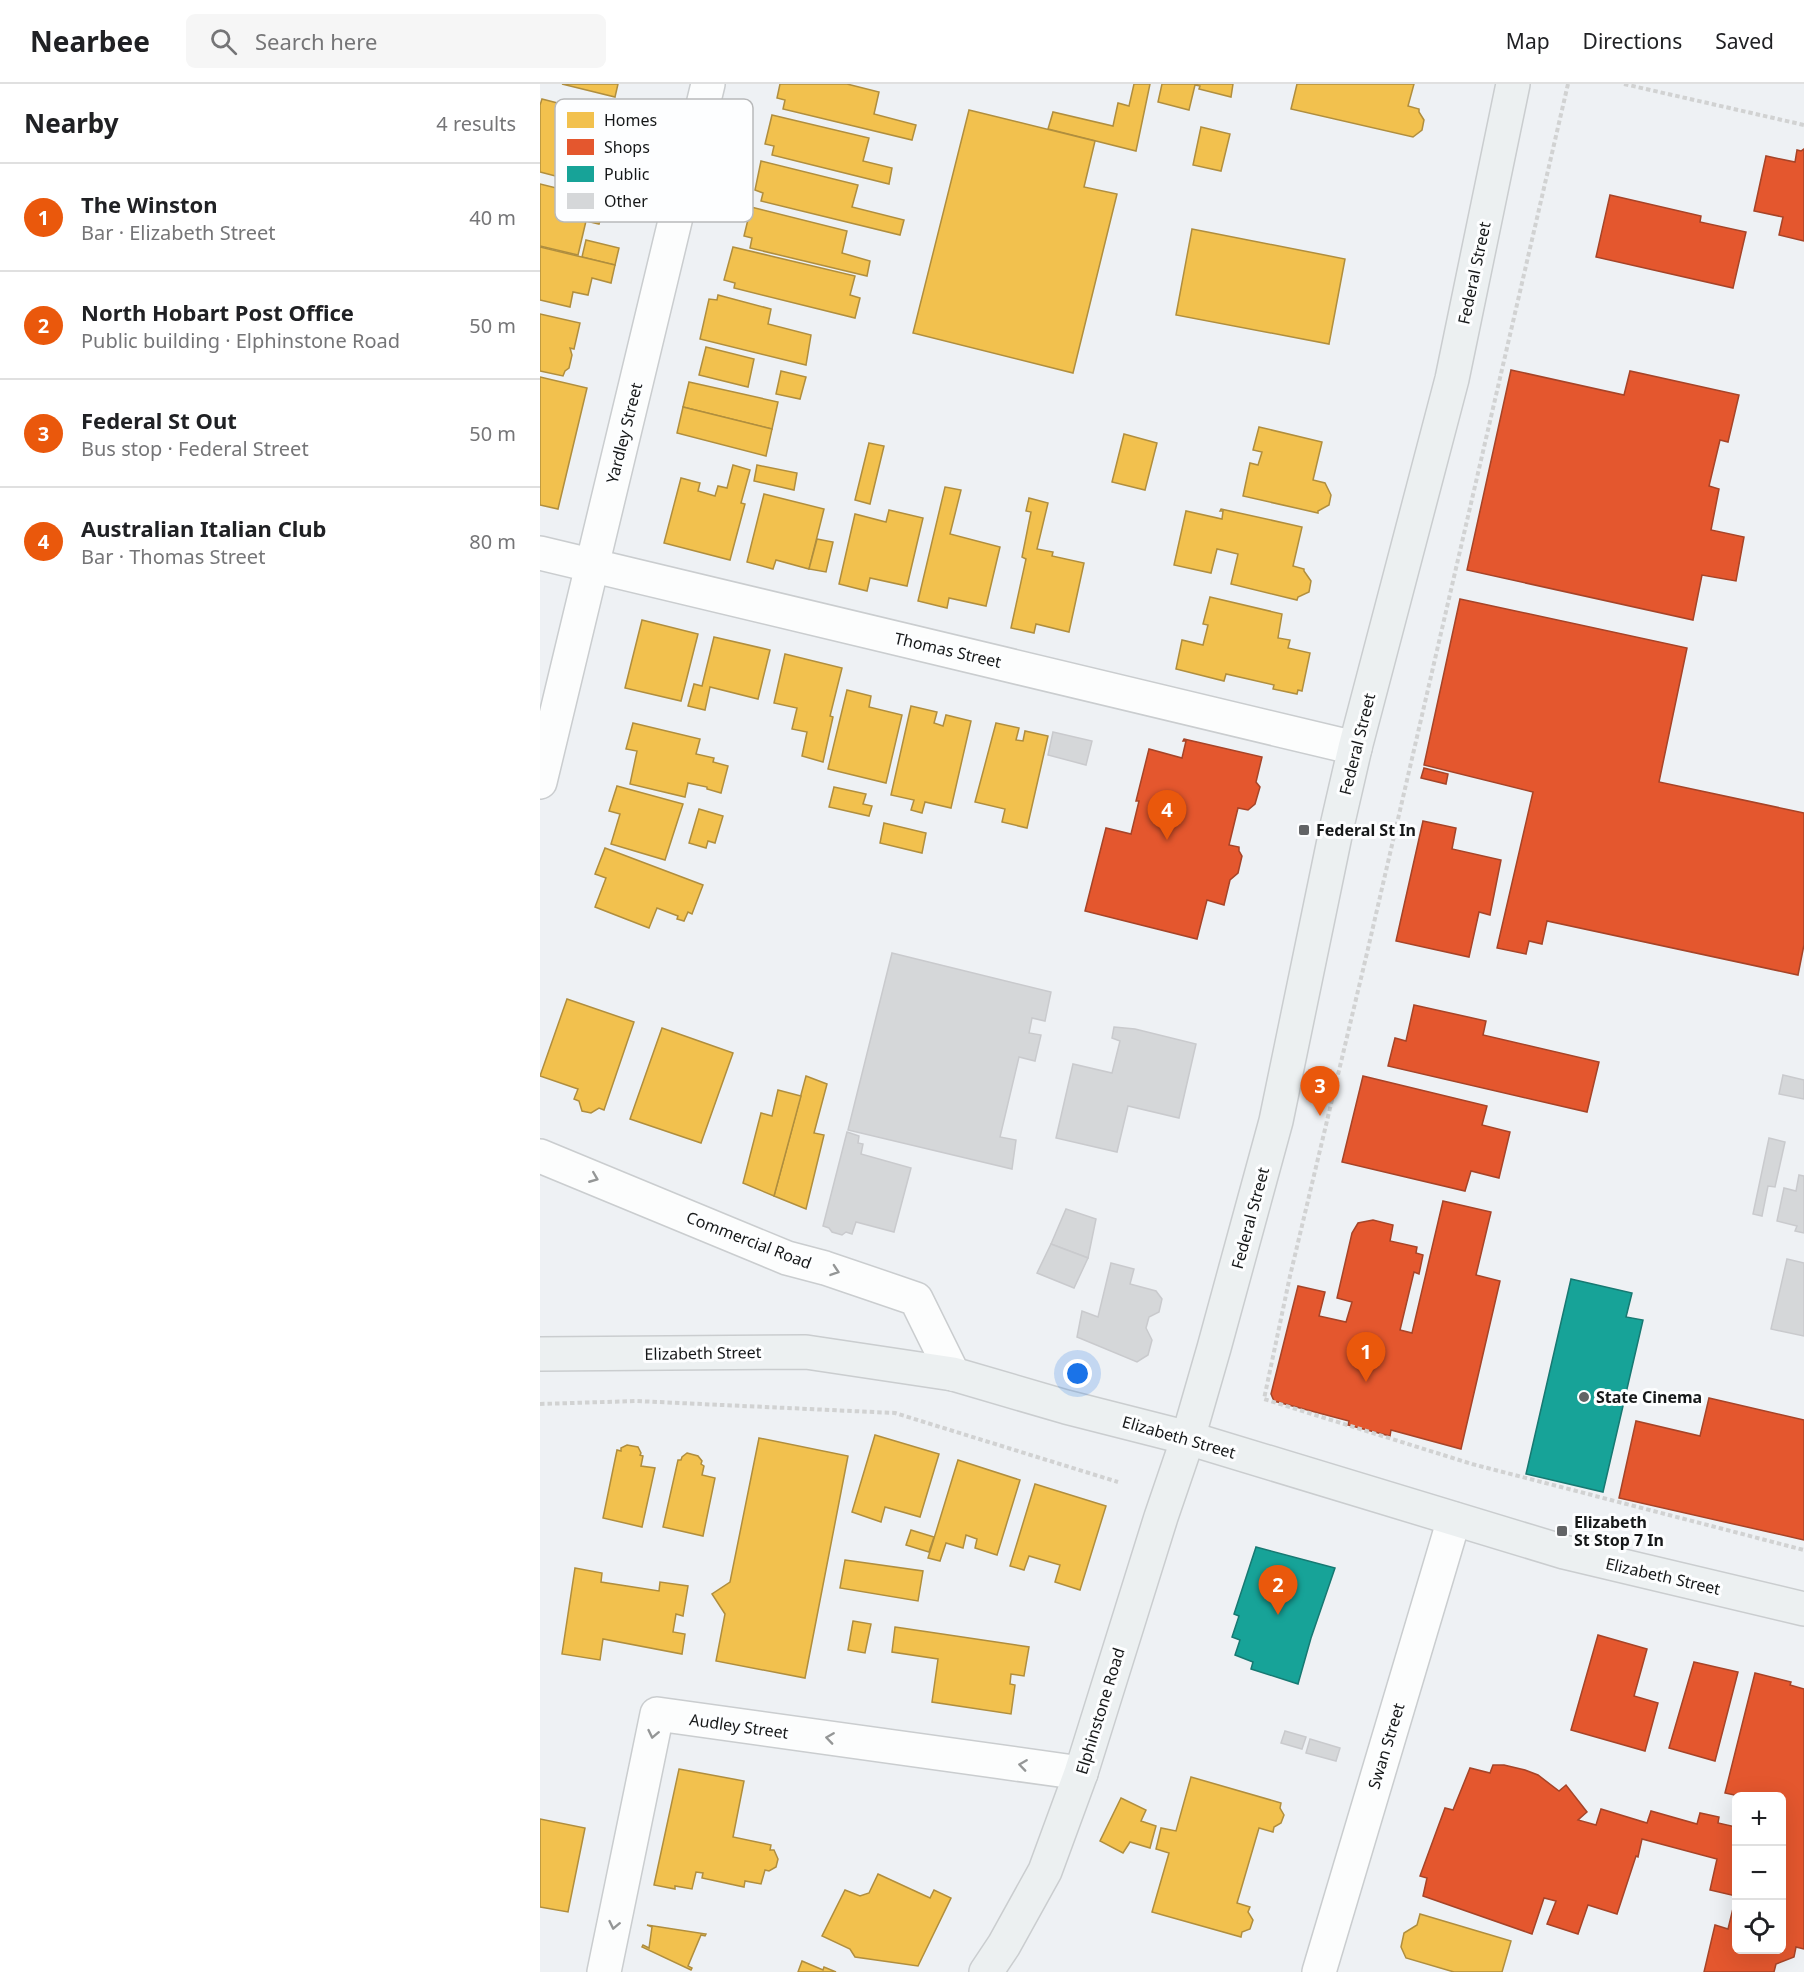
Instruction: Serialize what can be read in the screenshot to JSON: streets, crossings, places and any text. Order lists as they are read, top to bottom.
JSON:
{
  "streets": {
    "street": [
      "Federal Street",
      "Yardley Street",
      "Thomas Street",
      "Commercial Road",
      "Elizabeth Street",
      "Elphinstone Road",
      "Audley Street",
      "Swan Street"
    ]
  },
  "crossings": [
    ["Federal Street", "Thomas Street"],
    ["Federal Street", "Elizabeth Street"],
    ["Federal Street", "Elphinstone Road"],
    ["Yardley Street", "Thomas Street"],
    ["Commercial Road", "Elizabeth Street"],
    ["Elizabeth Street", "Elphinstone Road"],
    ["Elizabeth Street", "Swan Street"],
    ["Elphinstone Road", "Audley Street"]
  ],
  "one_way": ["Commercial Road"],
  "places": {
    "transit": ["Federal St In", "Elizabeth St Stop 7 In"],
    "other": ["State Cinema"]
  },
  "legend": [
    "Homes",
    "Shops",
    "Public",
    "Other"
  ],
  "page": {
    "header": "Nearbee",
    "search": "Search here",
    "nav": ["Map", "Directions", "Saved"],
    "heading": ["Nearby", "4 results"],
    "list": [
      {
        "mark": "1",
        "name": "The Winston",
        "note": "Bar · Elizabeth Street",
        "value": "40 m"
      },
      {
        "mark": "2",
        "name": "North Hobart Post Office",
        "note": "Public building · Elphinstone Road",
        "value": "50 m"
      },
      {
        "mark": "3",
        "name": "Federal St Out",
        "note": "Bus stop · Federal Street",
        "value": "50 m"
      },
      {
        "mark": "4",
        "name": "Australian Italian Club",
        "note": "Bar · Thomas Street",
        "value": "80 m"
      }
    ],
    "pins": [
      "4",
      "3",
      "1",
      "2"
    ],
    "map_buttons": ["+", "−"]
  }
}
